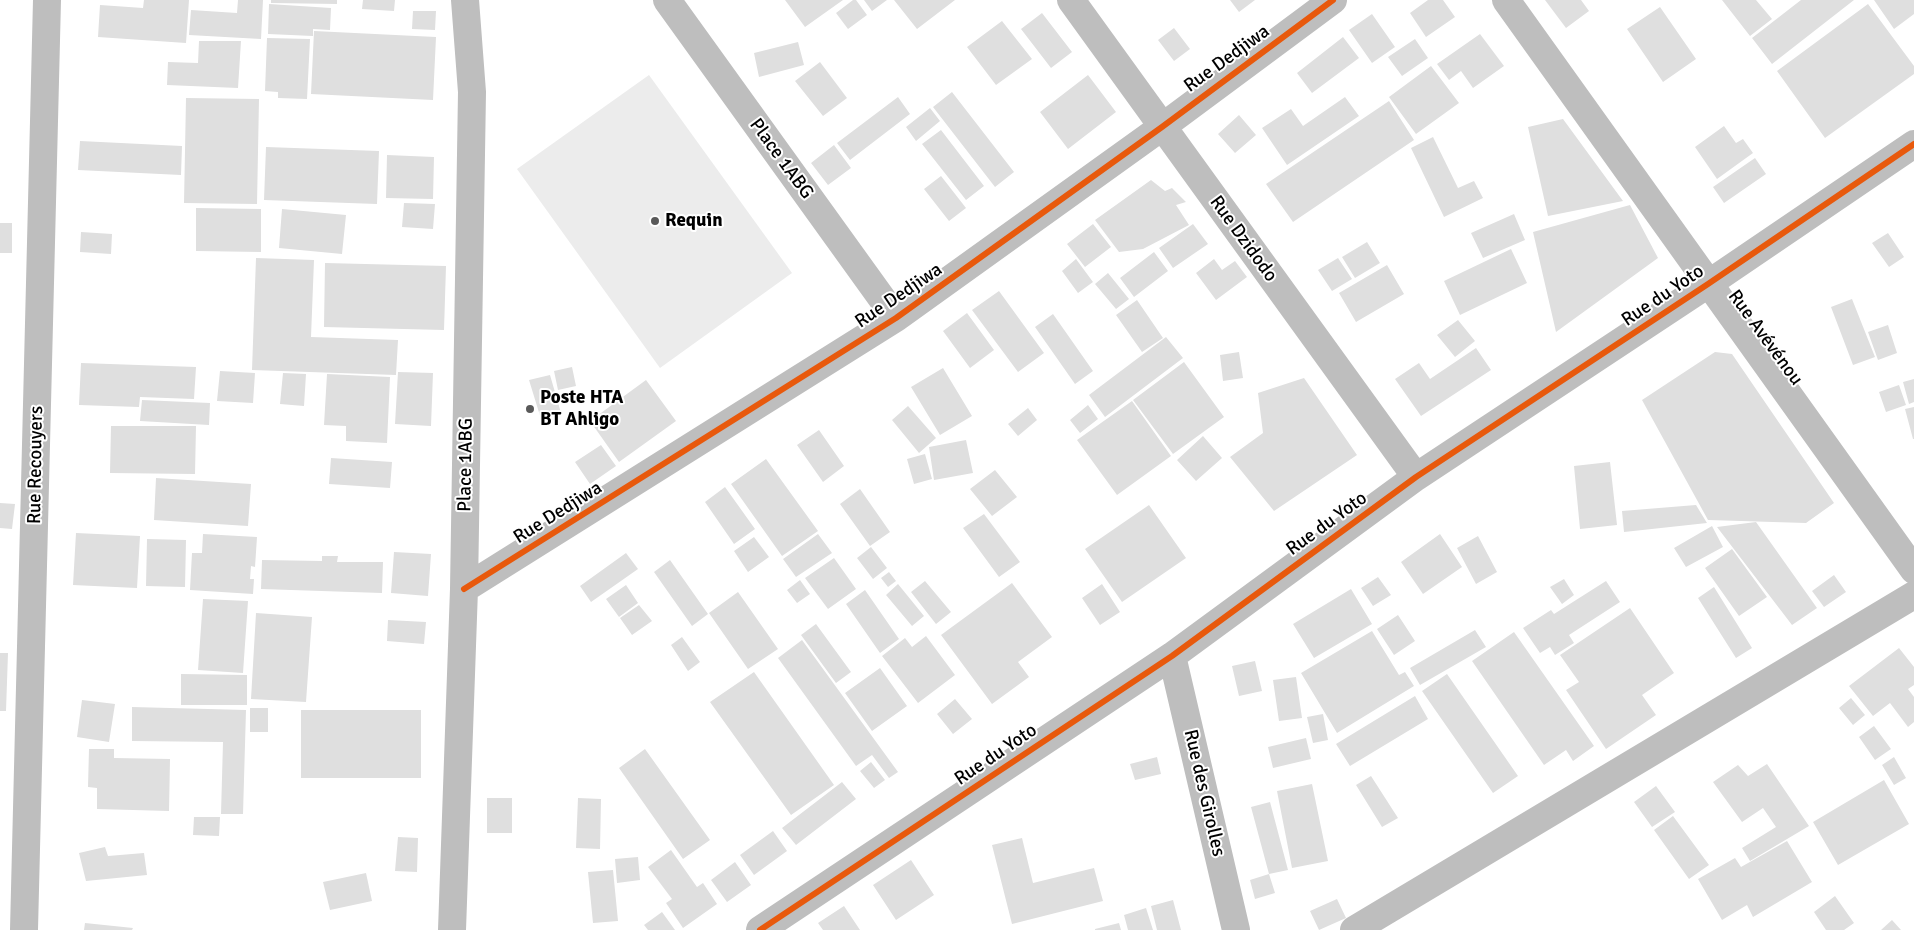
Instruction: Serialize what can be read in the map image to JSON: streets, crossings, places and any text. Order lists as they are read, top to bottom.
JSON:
{
  "streets": {
    "street": [
      "Rue Dedjiwa",
      "Place 1ABG",
      "Rue Dzidodo",
      "Rue du Yoto",
      "Rue Avévénou",
      "Rue Recouyers",
      "Rue des Girolles"
    ]
  },
  "crossings": [
    ["Rue Dedjiwa", "Place 1ABG"],
    ["Rue Dedjiwa", "Rue Dzidodo"],
    ["Rue Dzidodo", "Rue du Yoto"],
    ["Rue du Yoto", "Rue Avévénou"],
    ["Rue du Yoto", "Rue des Girolles"]
  ],
  "places": ["Requin", "Poste HTA BT Ahligo"]
}
